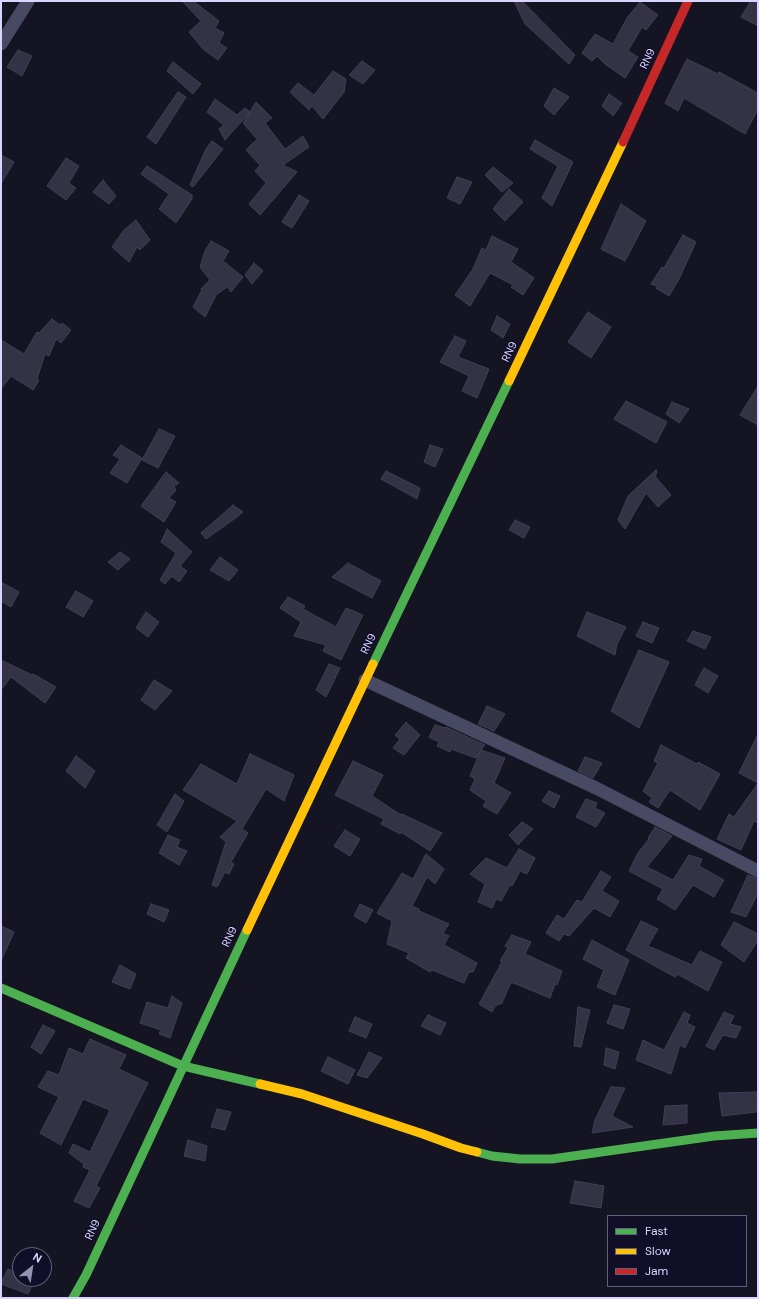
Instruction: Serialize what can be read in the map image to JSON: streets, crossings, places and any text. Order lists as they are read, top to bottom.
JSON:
{
  "streets": {
    "main road": ["RN9"]
  },
  "legend": ["Fast", "Slow", "Jam"],
  "north": "top right"
}
